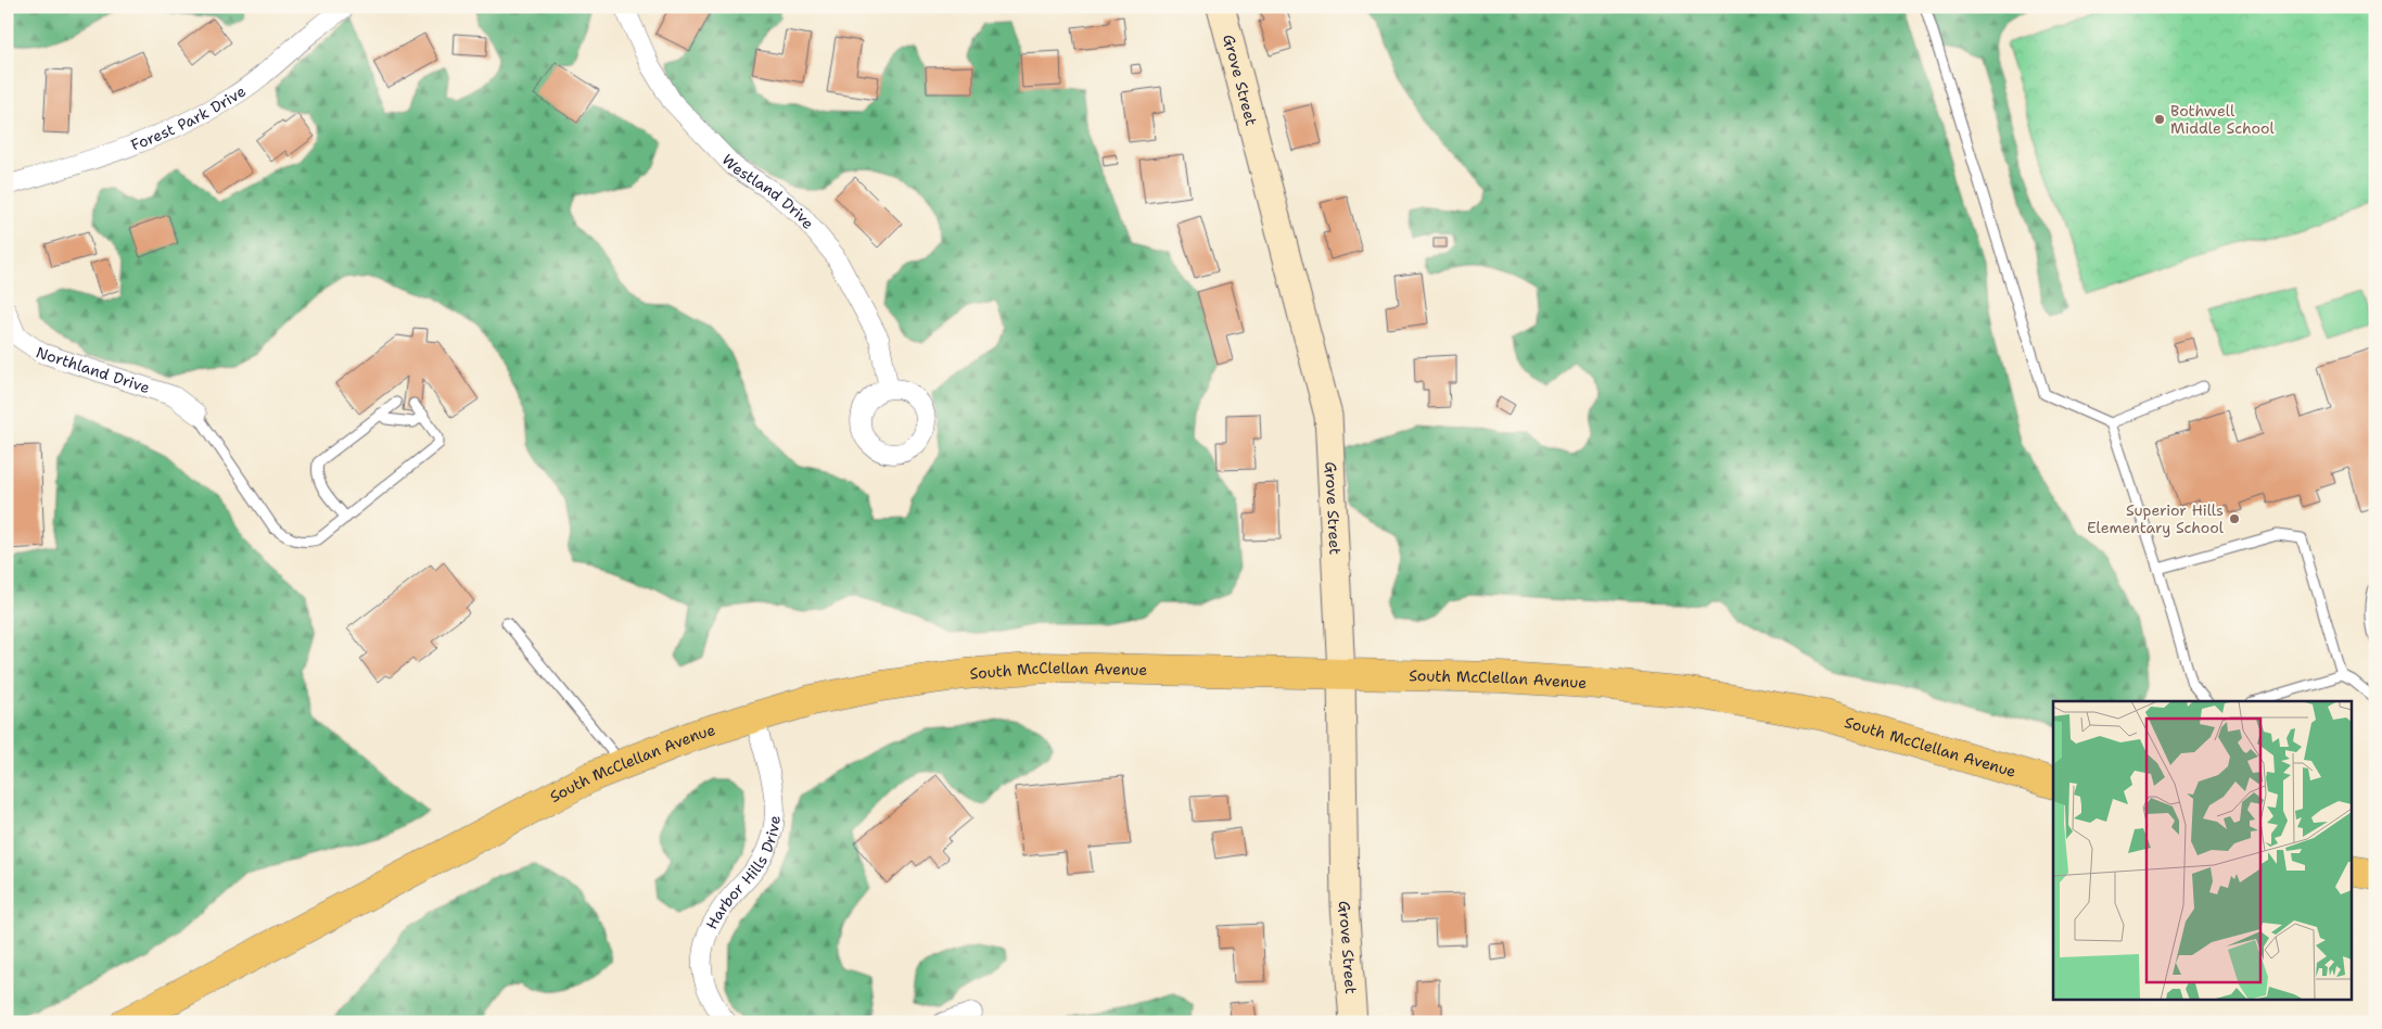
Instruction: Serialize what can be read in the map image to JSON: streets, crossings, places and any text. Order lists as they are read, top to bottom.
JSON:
{
  "streets": {
    "main road": ["Grove Street", "South McClellan Avenue"],
    "street": [
      "Forest Park Drive",
      "Westland Drive",
      "Northland Drive",
      "Harbor Hills Drive"
    ]
  },
  "crossings": [
    ["Grove Street", "South McClellan Avenue"],
    ["South McClellan Avenue", "Harbor Hills Drive"]
  ],
  "places": ["Bothwell Middle School", "Superior Hills Elementary School"]
}
